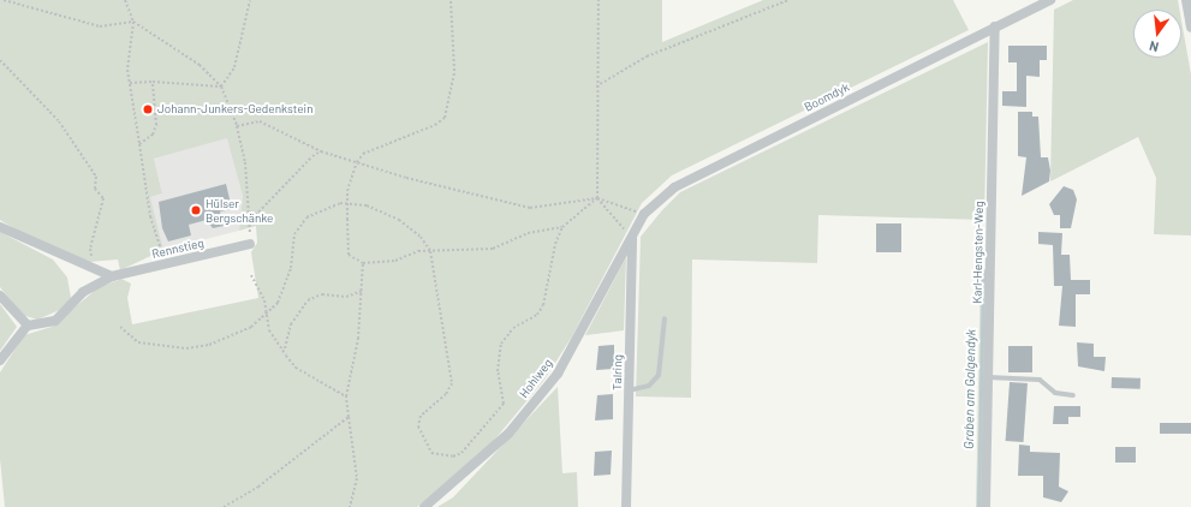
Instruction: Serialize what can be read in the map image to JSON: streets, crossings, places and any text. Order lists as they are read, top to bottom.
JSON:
{
  "streets": {
    "street": [
      "Boomdyk",
      "Rennstieg",
      "Karl-Hengsten-Weg",
      "Talring",
      "Hohlweg"
    ]
  },
  "crossings": [
    ["Boomdyk", "Karl-Hengsten-Weg"],
    ["Boomdyk", "Talring"],
    ["Boomdyk", "Hohlweg"],
    ["Talring", "Hohlweg"]
  ],
  "water": ["Graben am Galgendyk"],
  "places": ["Johann-Junkers-Gedenkstein", "Hülser Bergschänke"],
  "north": "bottom"
}
